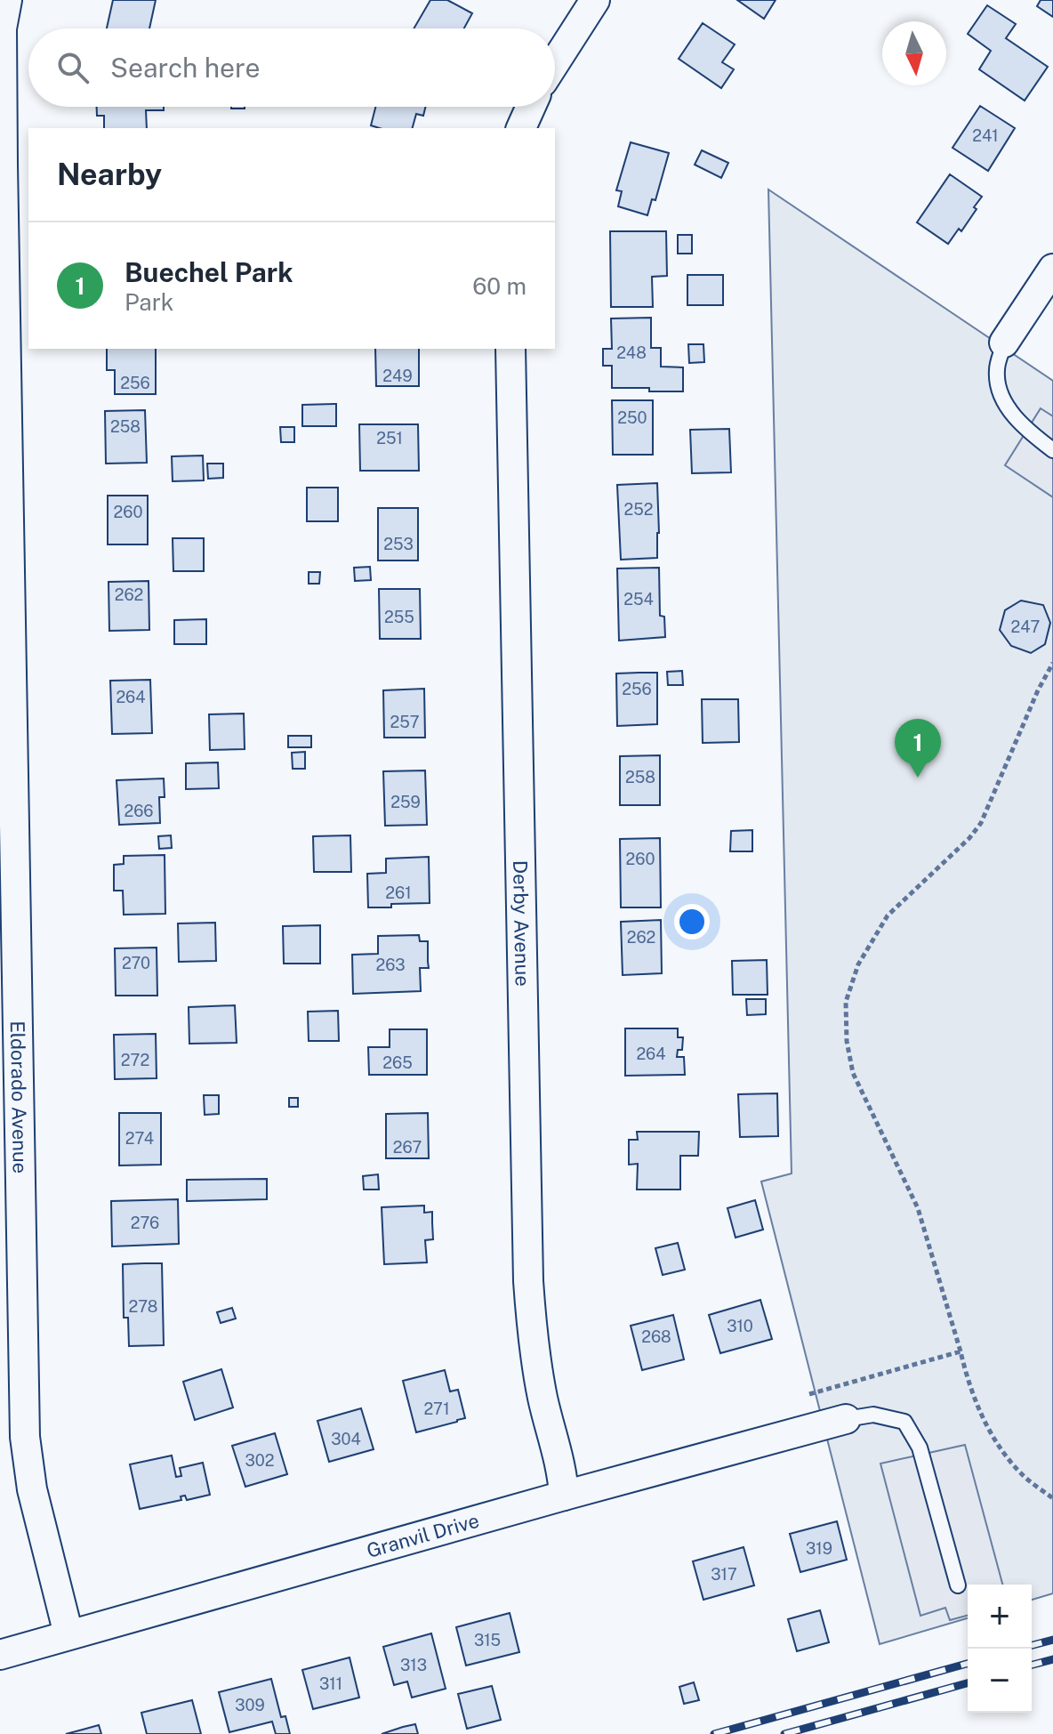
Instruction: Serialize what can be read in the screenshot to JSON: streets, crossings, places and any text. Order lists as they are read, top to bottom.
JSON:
{
  "streets": {
    "street": ["Derby Avenue", "Eldorado Avenue", "Granvil Drive"]
  },
  "crossings": [
    ["Derby Avenue", "Granvil Drive"],
    ["Eldorado Avenue", "Granvil Drive"]
  ],
  "house_numbers": [
    "241",
    "248",
    "249",
    "256",
    "250",
    "258",
    "251",
    "252",
    "260",
    "253",
    "262",
    "254",
    "255",
    "247",
    "256",
    "264",
    "257",
    "258",
    "259",
    "266",
    "260",
    "261",
    "262",
    "270",
    "263",
    "264",
    "272",
    "265",
    "274",
    "267",
    "276",
    "278",
    "310",
    "268",
    "271",
    "304",
    "302",
    "319",
    "317",
    "315",
    "313",
    "311",
    "309"
  ],
  "north": "bottom",
  "page": {
    "search": "Search here",
    "heading": "Nearby",
    "list": [
      {
        "mark": "1",
        "name": "Buechel Park",
        "note": "Park",
        "value": "60 m"
      }
    ],
    "pins": "1",
    "map_buttons": ["+", "−"]
  }
}
